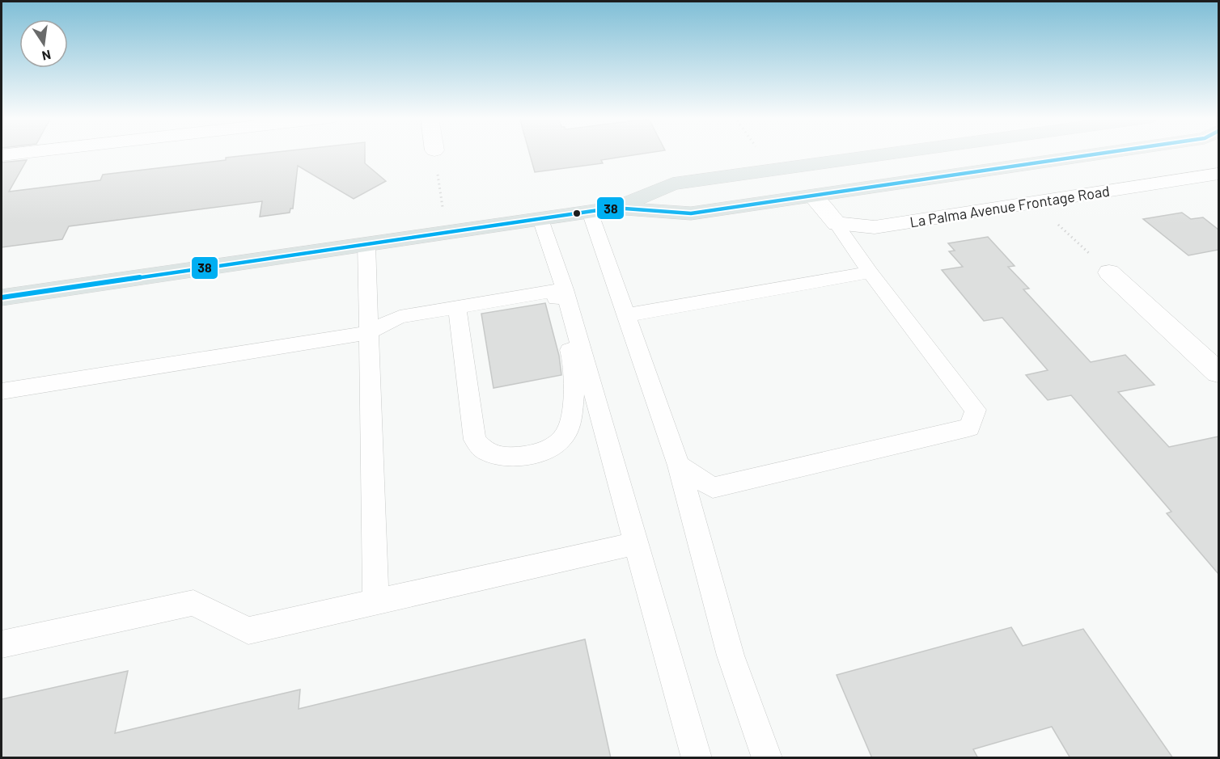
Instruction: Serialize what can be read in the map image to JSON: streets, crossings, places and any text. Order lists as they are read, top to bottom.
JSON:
{
  "streets": {
    "street": ["La Palma Avenue Frontage Road"]
  },
  "lines": ["transit line 38"],
  "north": "bottom"
}
